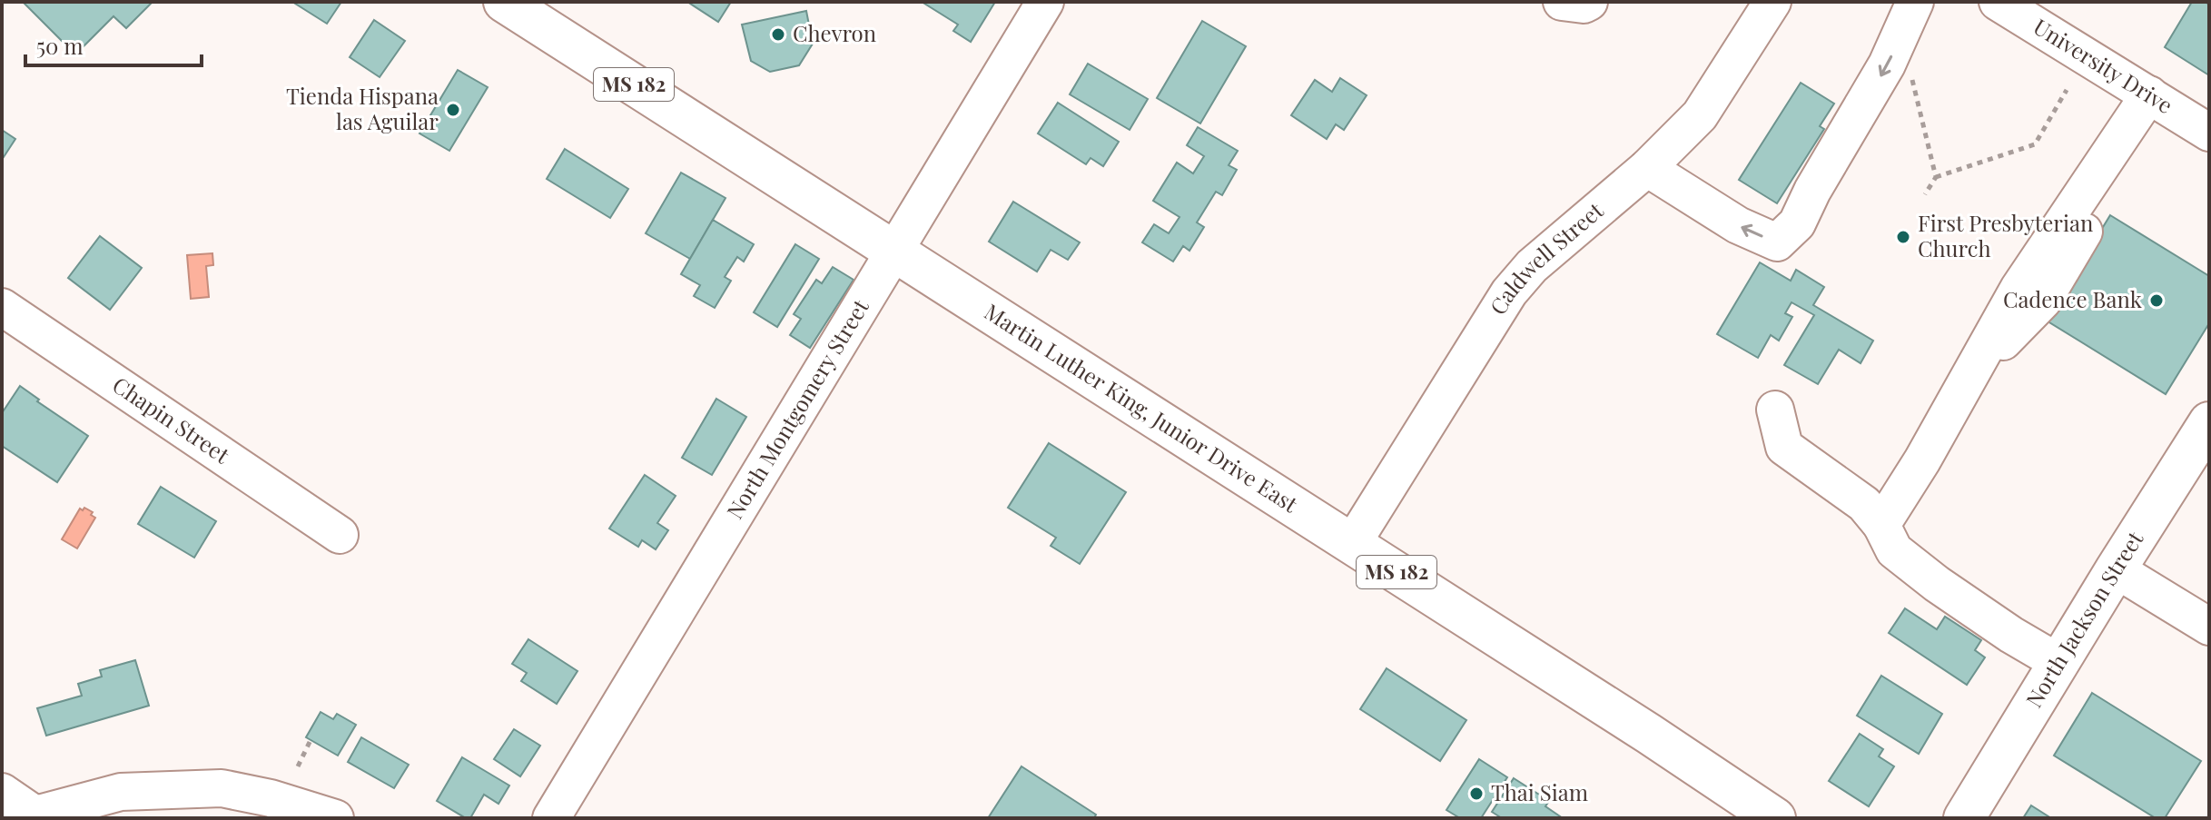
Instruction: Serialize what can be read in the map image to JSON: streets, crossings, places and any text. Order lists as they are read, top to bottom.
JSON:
{
  "streets": {
    "main road": ["MS 182", "Martin Luther King, Junior Drive East", "North Jackson Street"],
    "street": [
      "University Drive",
      "Caldwell Street",
      "North Montgomery Street",
      "Chapin Street"
    ]
  },
  "crossings": [
    ["Caldwell Street", "Martin Luther King, Junior Drive East"],
    ["Martin Luther King, Junior Drive East", "North Montgomery Street"]
  ],
  "places": [
    "Chevron",
    "Tienda Hispana las Aguilar",
    "First Presbyterian Church",
    "Cadence Bank",
    "Thai Siam"
  ],
  "scale_bar": "50 m"
}
